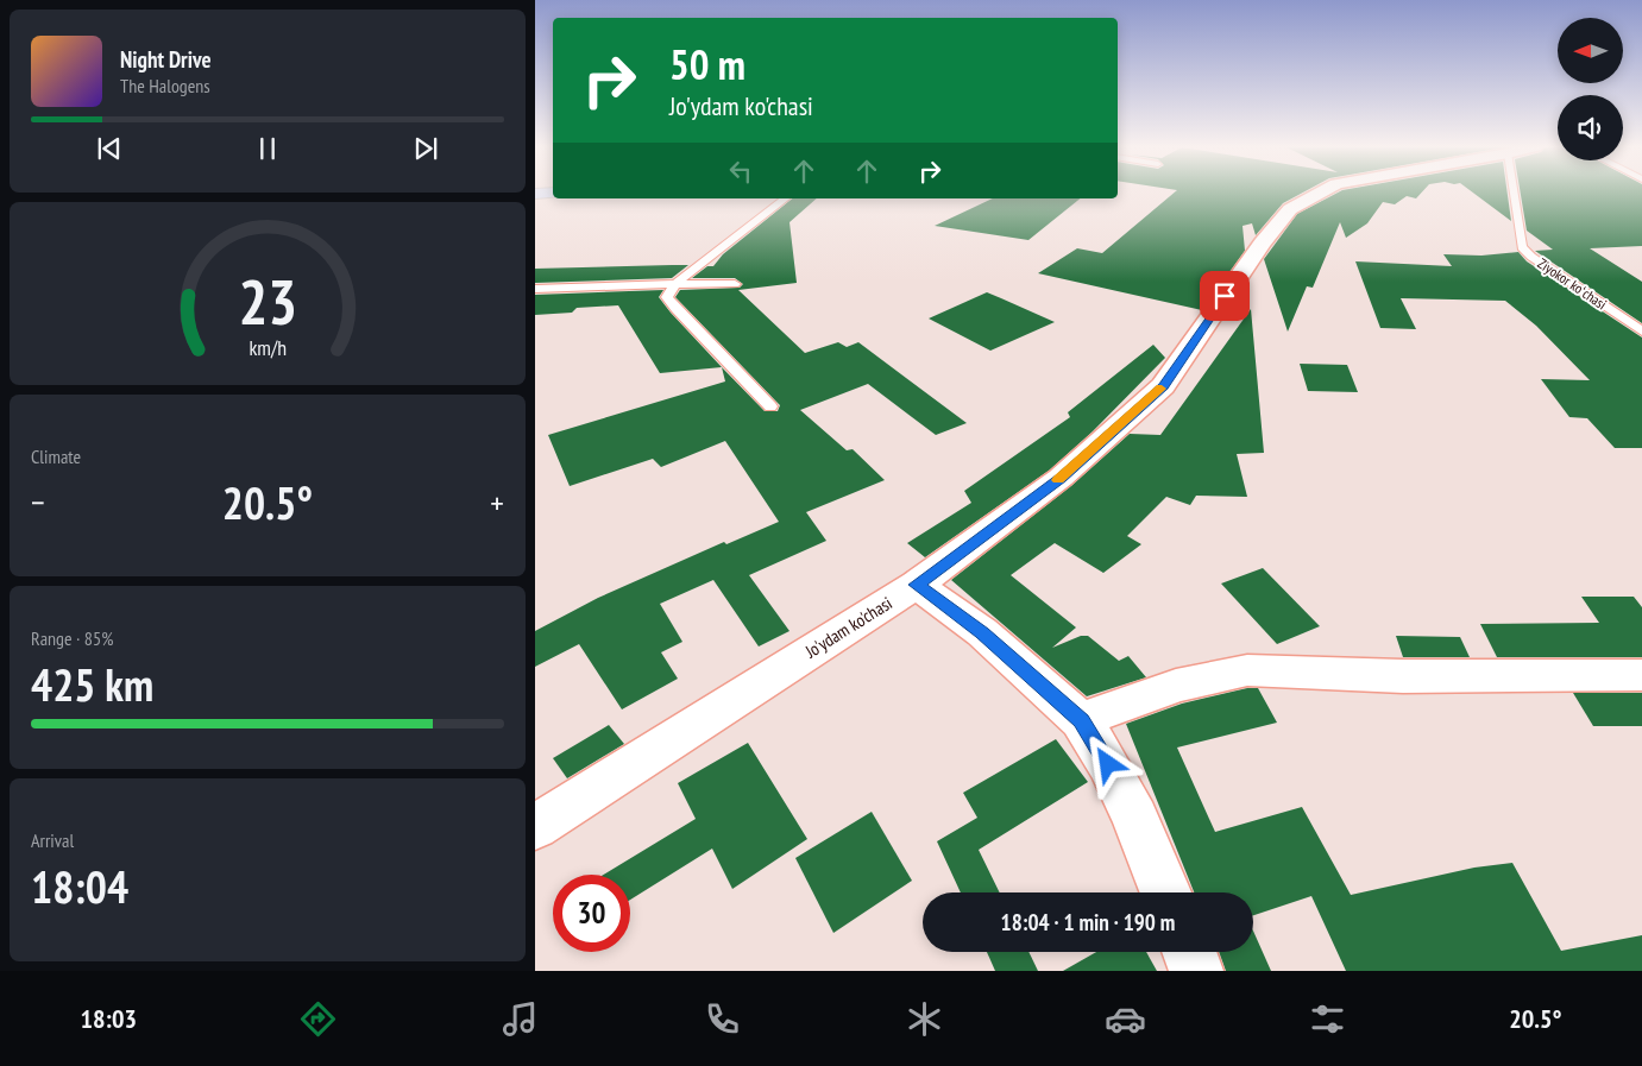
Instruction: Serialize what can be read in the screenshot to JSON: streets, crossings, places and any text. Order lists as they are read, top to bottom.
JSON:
{
  "streets": {
    "street": ["Jo'ydam ko'chasi"],
    "lane": ["Ziyokor koʻchasi"]
  },
  "north": "left",
  "page": {
    "turn": ["50 m", "Jo'ydam ko'chasi"],
    "song": ["Night Drive", "The Halogens"],
    "tile": [
      "Climate",
      ["Range · 85%", "425 km"],
      ["Arrival", "18:04"]
    ],
    "heat": ["−", "20.5°", "+"],
    "limit": "30",
    "trip": "18:04 · 1 min · 190 m",
    "tabs": ["18:03", "20.5°"],
    "gauge": ["23", "km/h"]
  }
}
